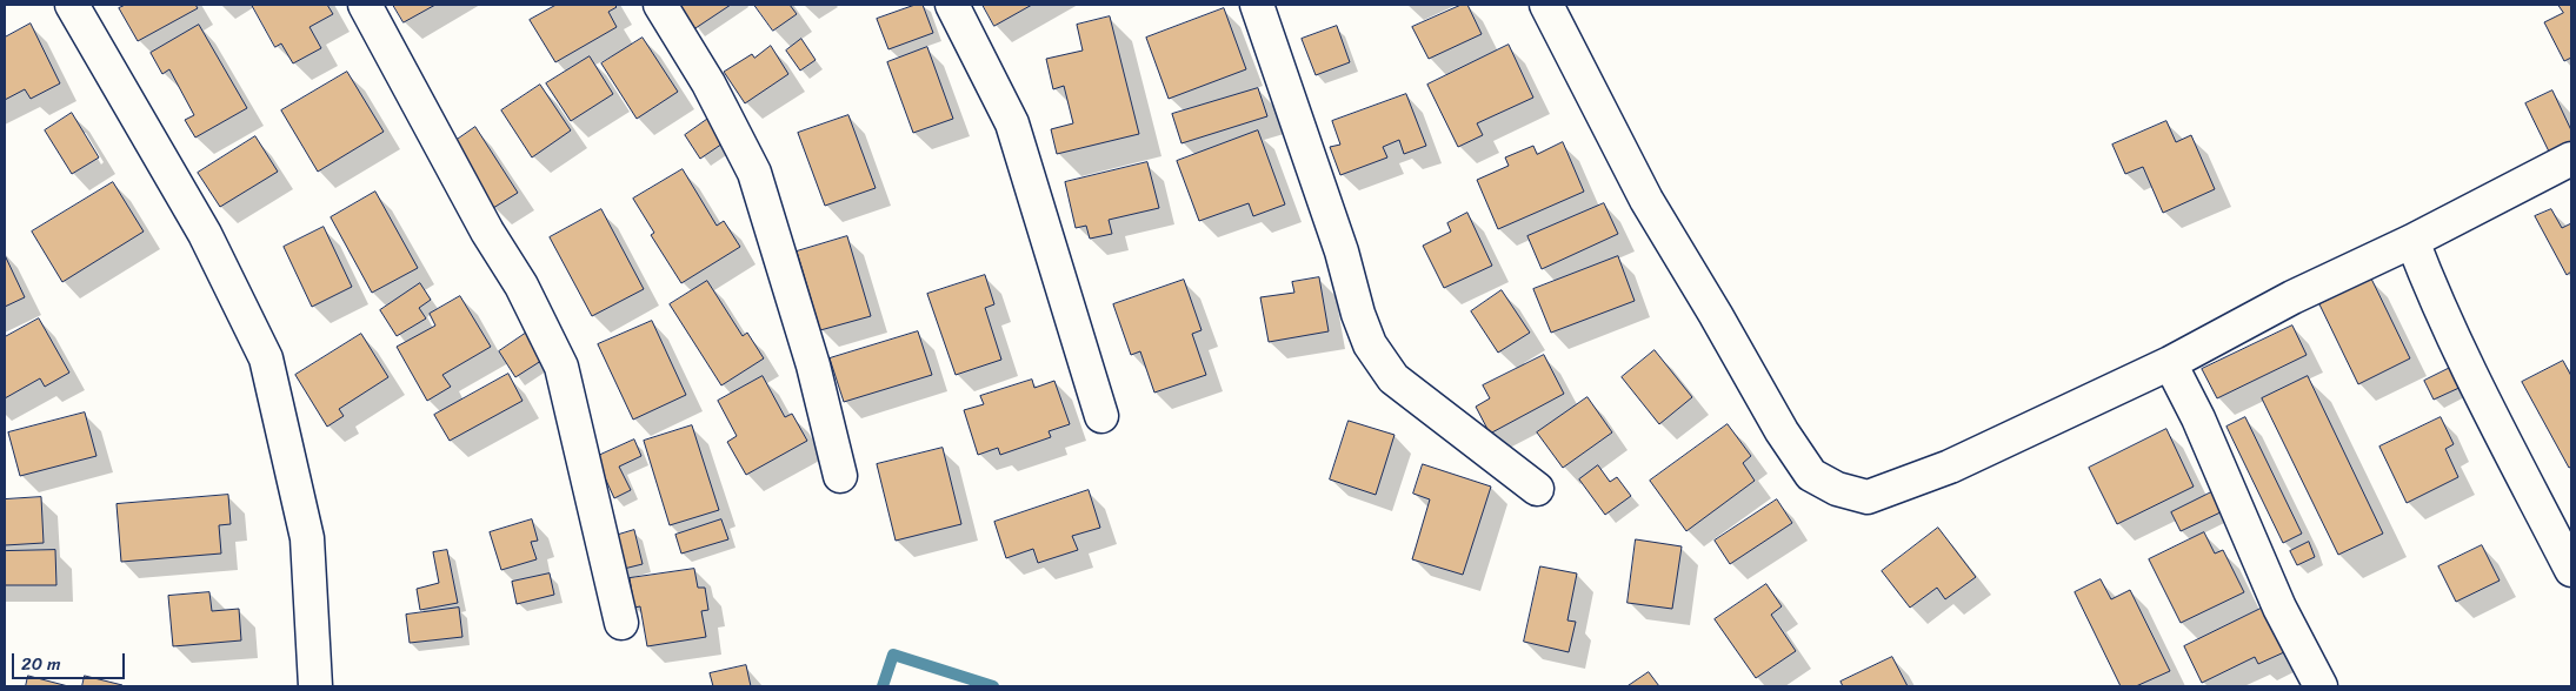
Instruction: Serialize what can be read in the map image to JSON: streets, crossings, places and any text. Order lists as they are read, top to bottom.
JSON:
{
  "scale_bar": "20 m"
}
